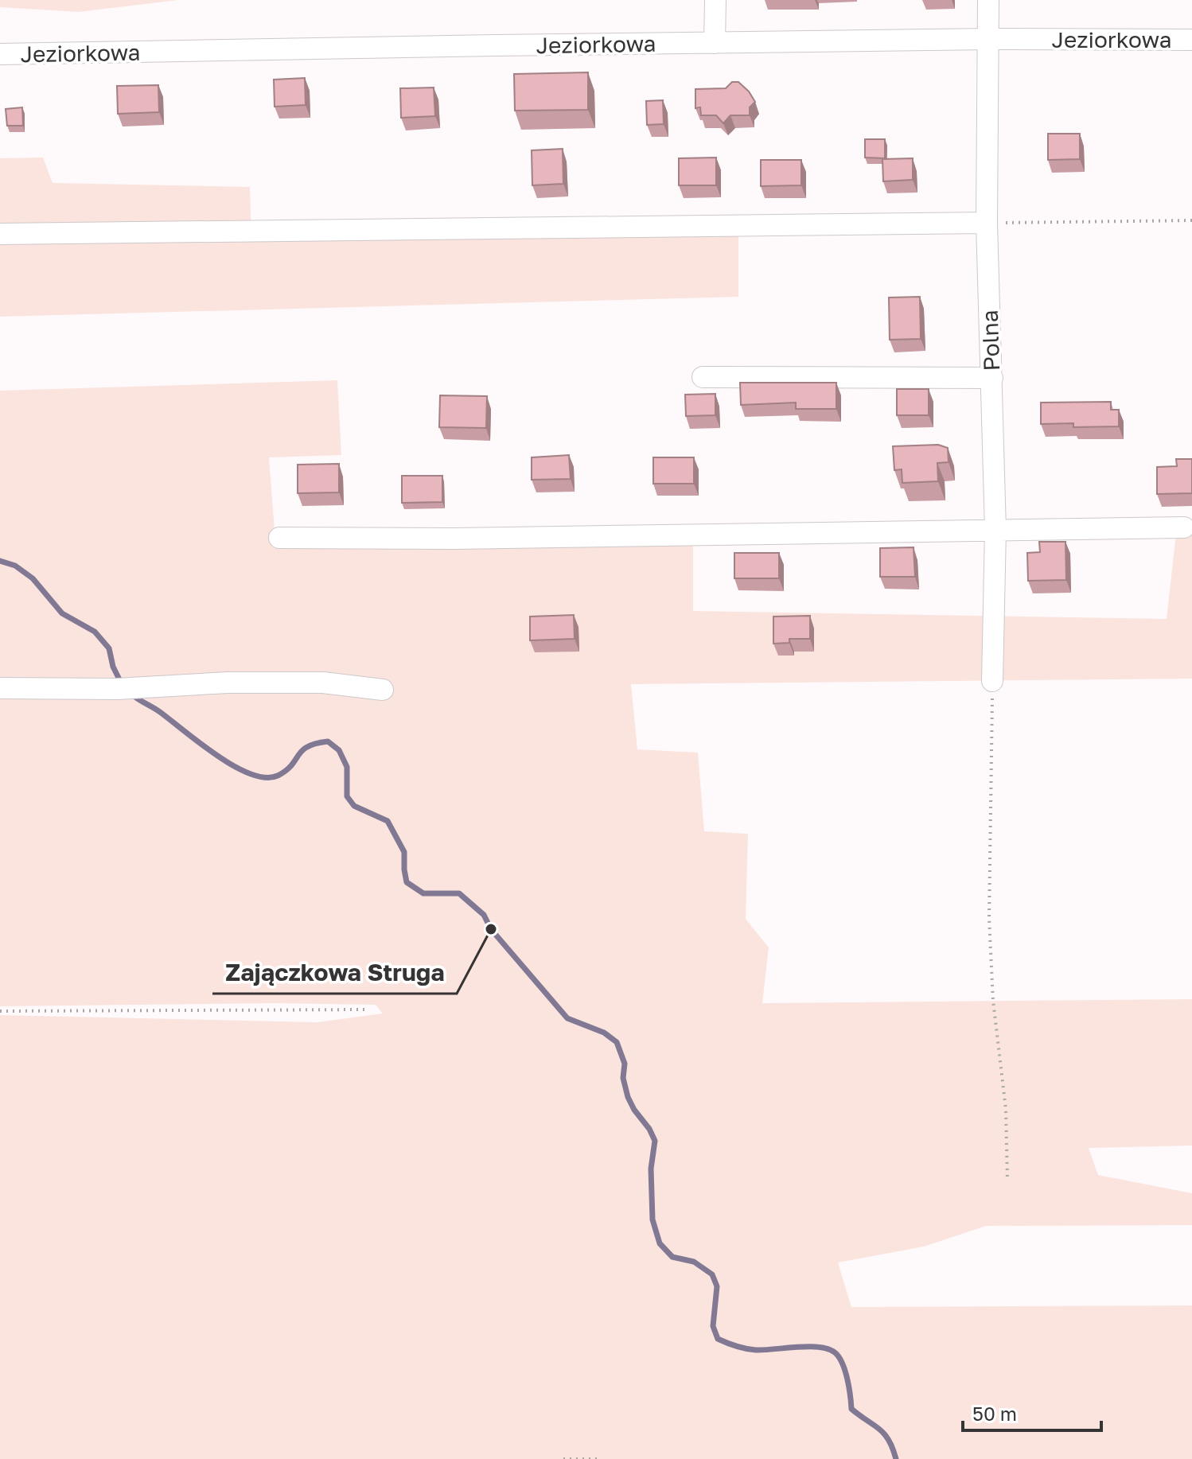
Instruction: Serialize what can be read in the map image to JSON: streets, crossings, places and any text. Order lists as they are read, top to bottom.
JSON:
{
  "streets": {
    "street": ["Jeziorkowa", "Polna"]
  },
  "crossings": [
    ["Jeziorkowa", "Polna"]
  ],
  "places": ["Zajączkowa Struga"],
  "scale_bar": "50 m"
}
